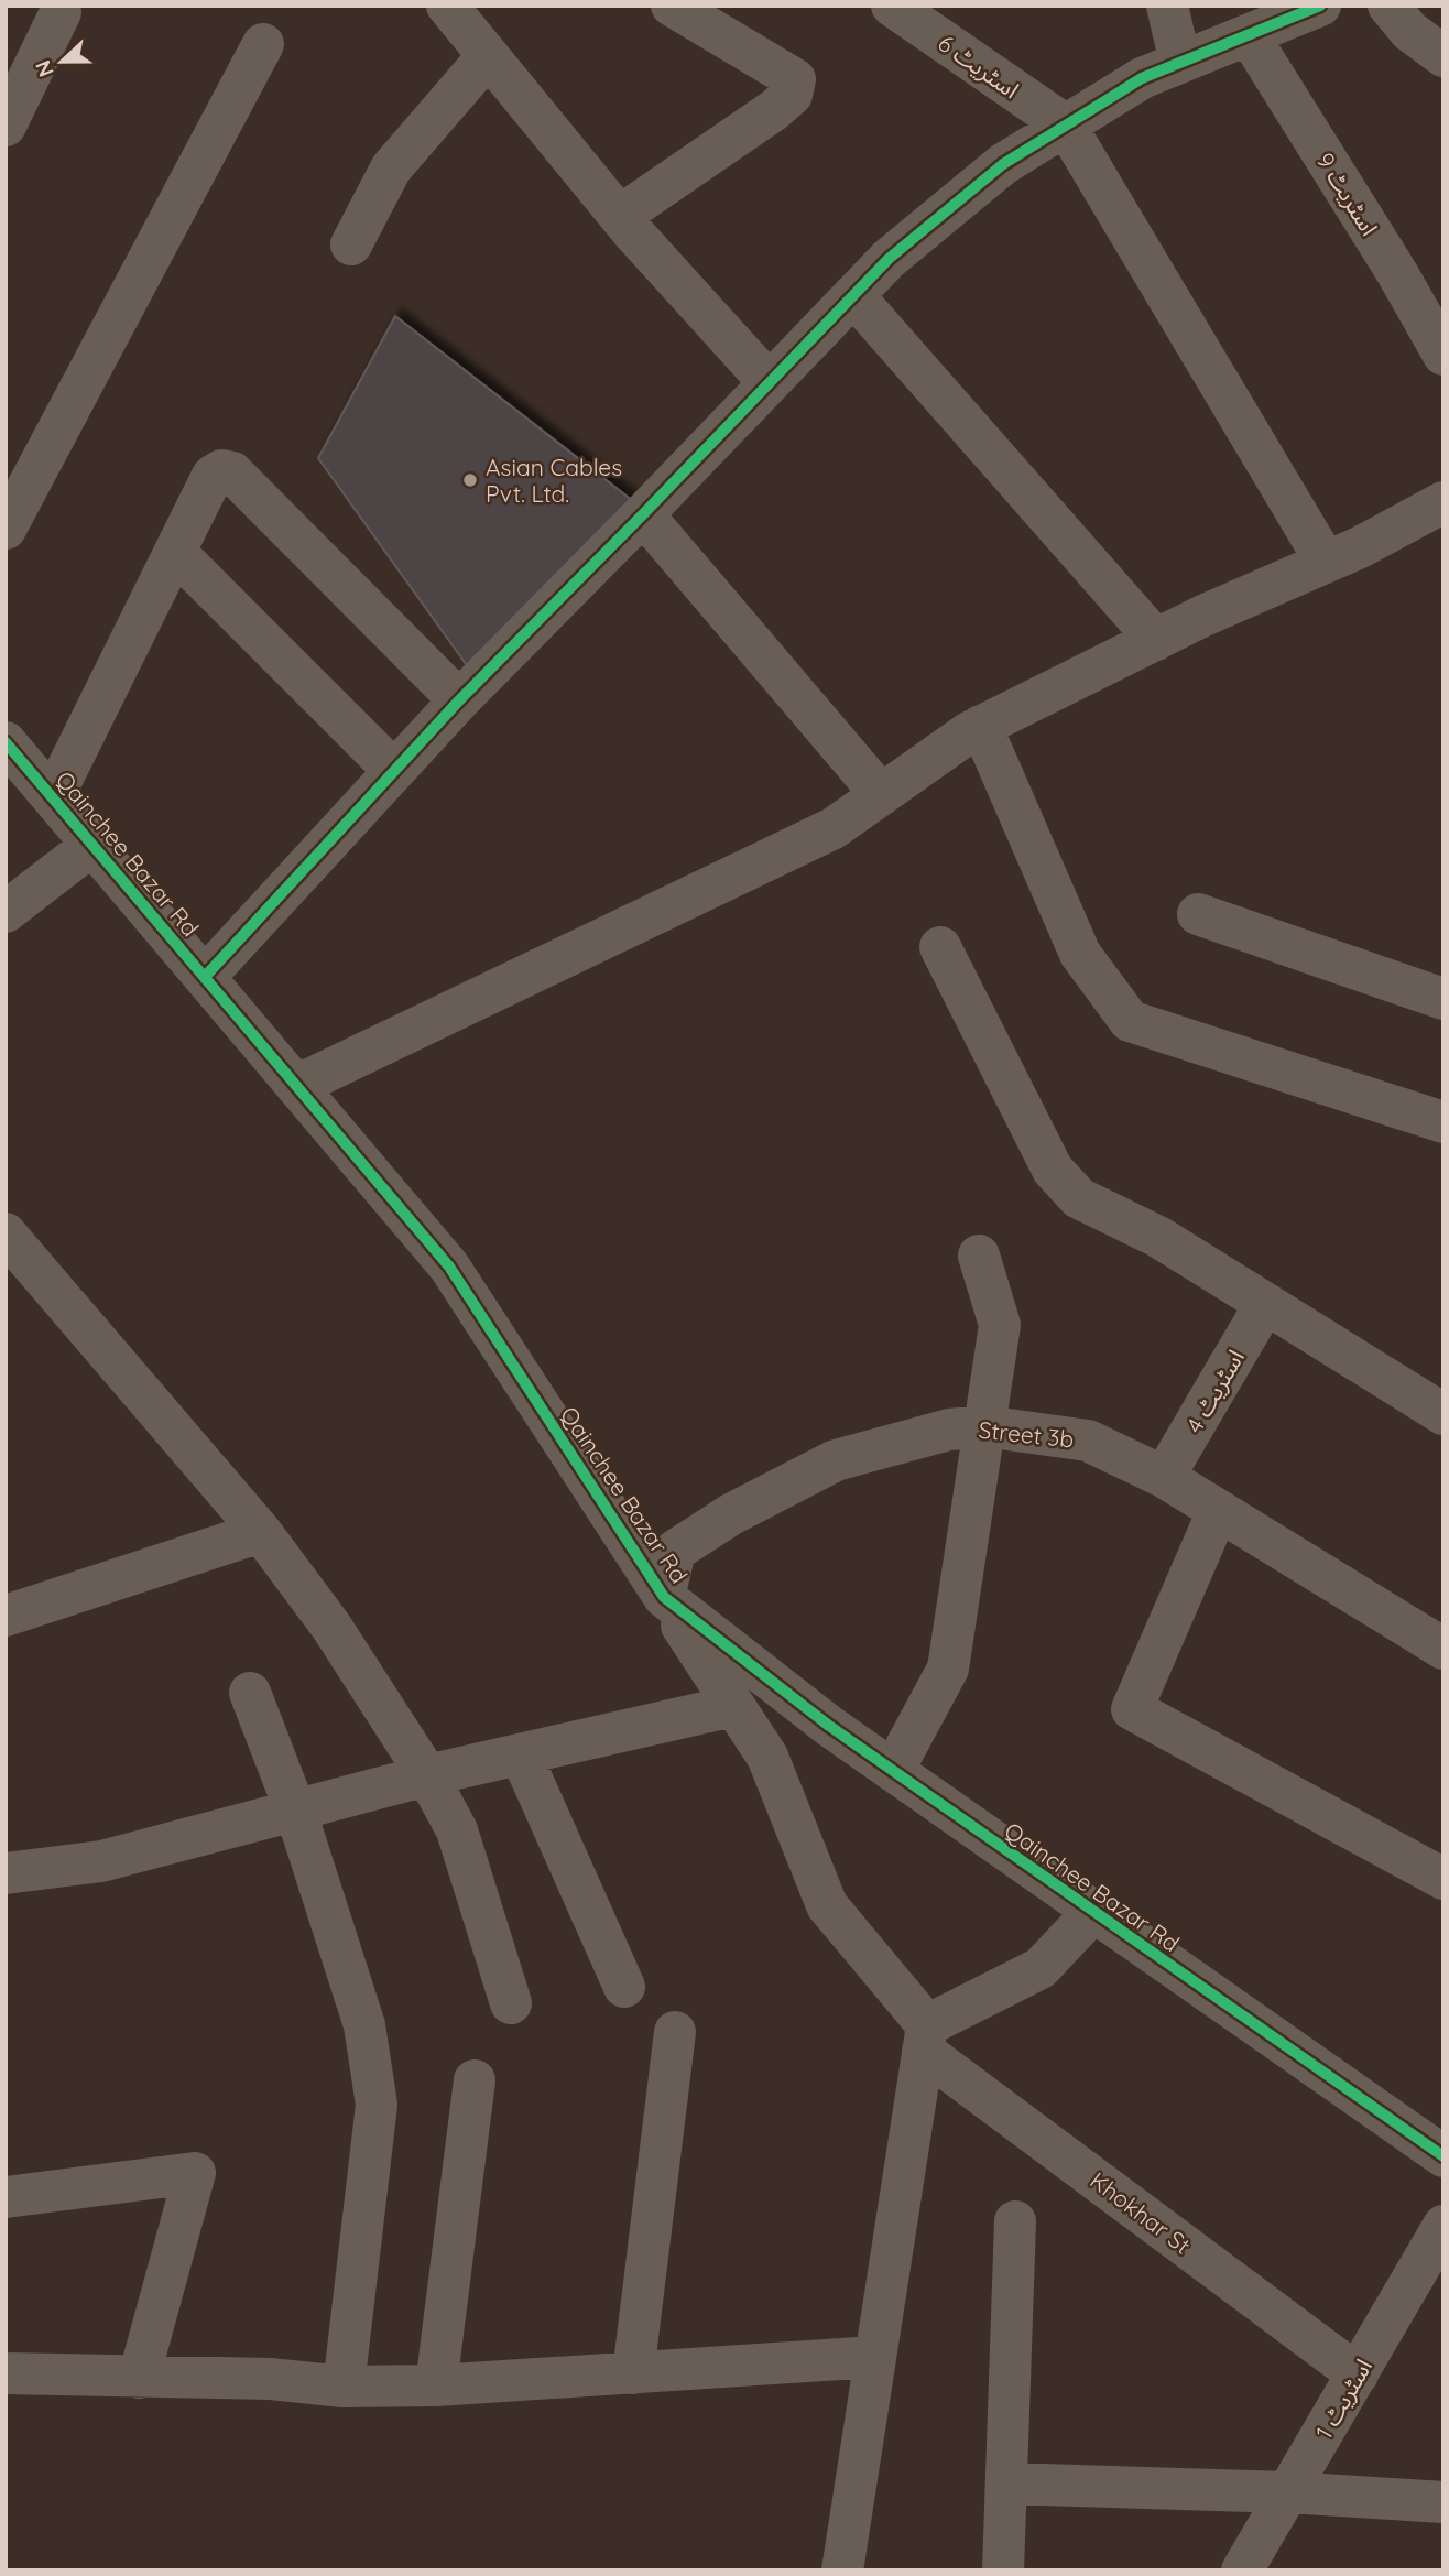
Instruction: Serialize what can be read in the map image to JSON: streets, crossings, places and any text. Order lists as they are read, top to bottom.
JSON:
{
  "streets": {
    "street": [
      "اسٹریٹ 6",
      "اسٹریٹ 9",
      "Qainchee Bazar Rd",
      "اسٹریٹ 4",
      "Street 3b",
      "Khokhar St",
      "اسٹریٹ 1"
    ]
  },
  "crossings": [
    ["Qainchee Bazar Rd", "Street 3b"],
    ["Qainchee Bazar Rd", "Khokhar St"],
    ["اسٹریٹ 4", "Street 3b"],
    ["Street 3b", "Khokhar St"],
    ["Khokhar St", "اسٹریٹ 1"]
  ],
  "places": ["Asian Cables Pvt. Ltd."],
  "north": "left"
}
